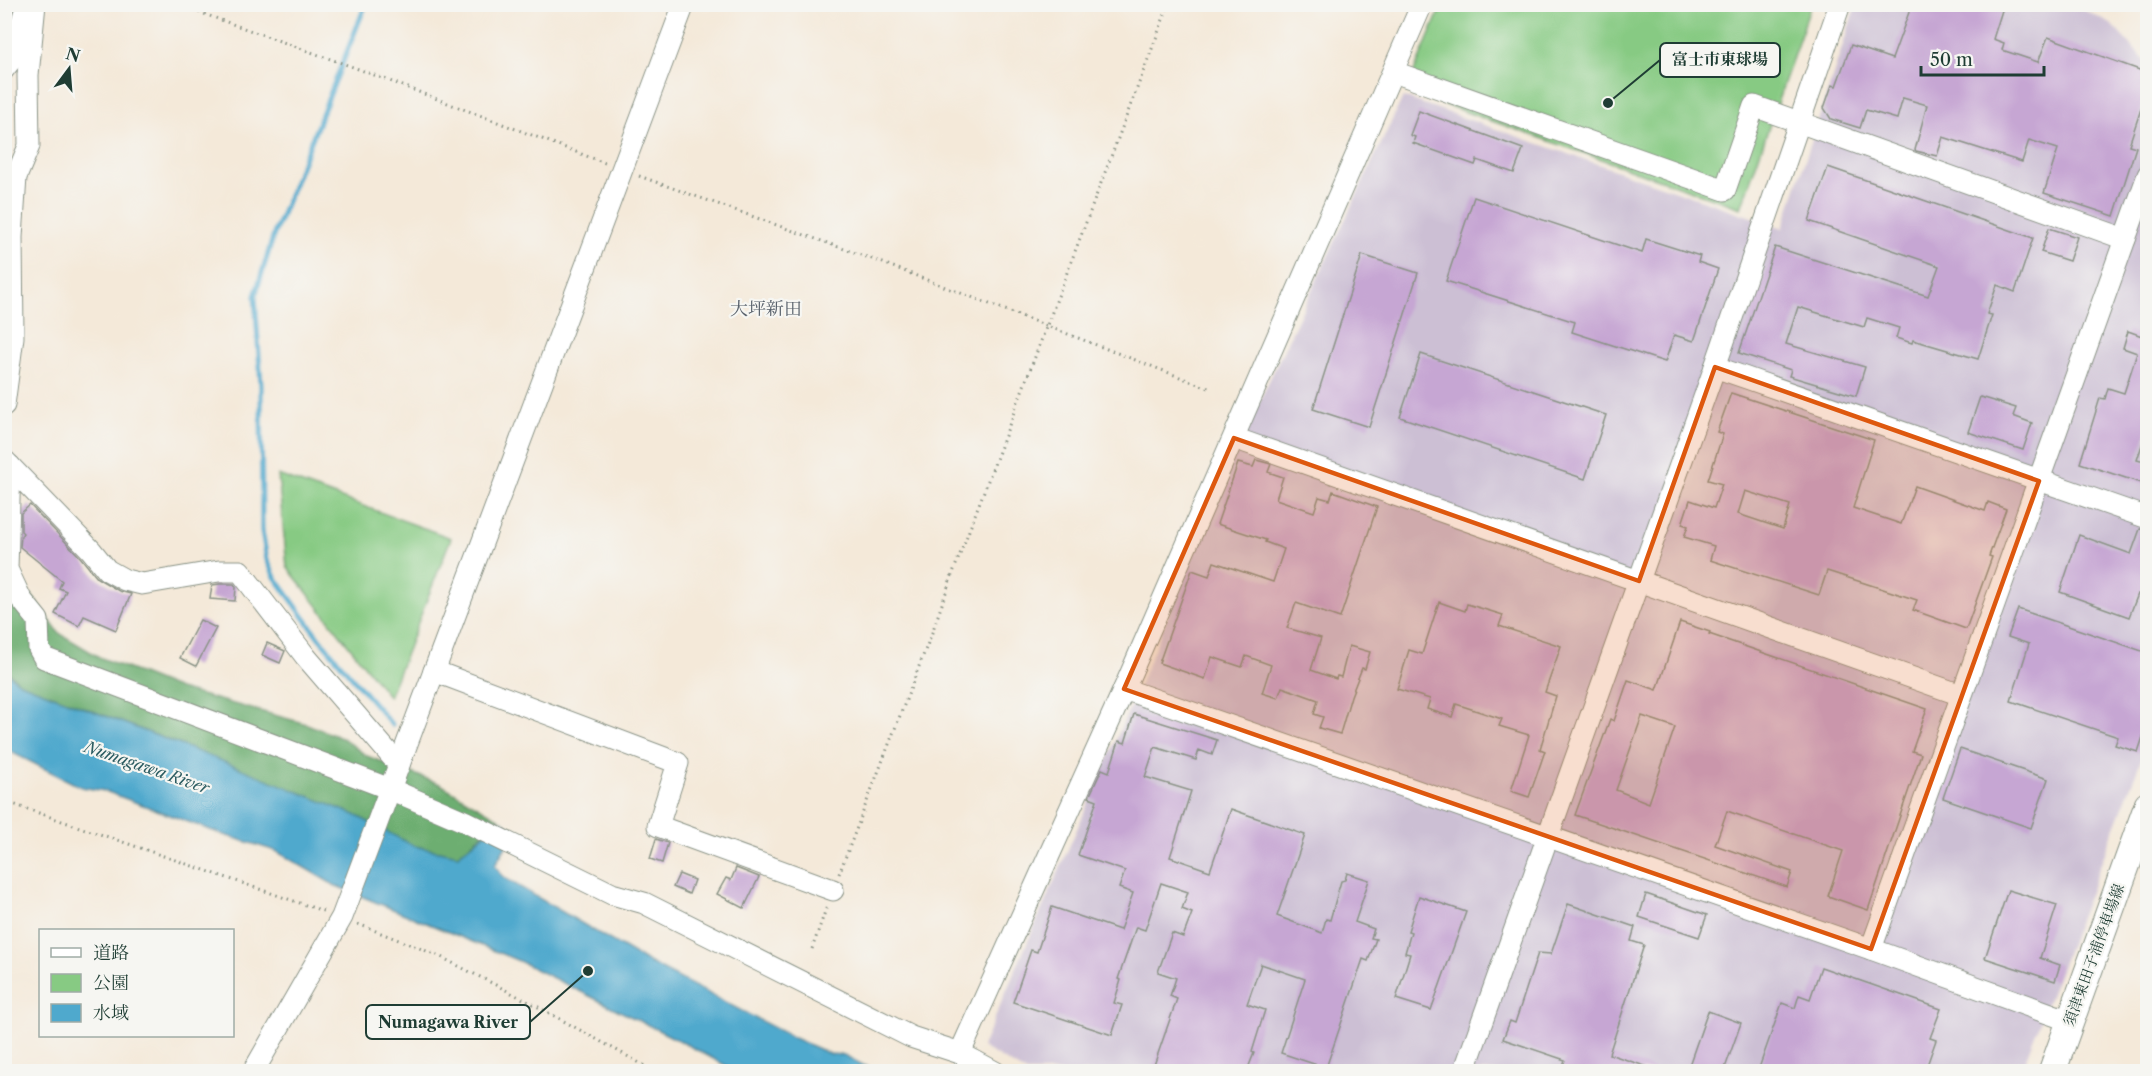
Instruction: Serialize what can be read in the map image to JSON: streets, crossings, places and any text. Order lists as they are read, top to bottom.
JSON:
{
  "streets": {
    "main road": ["須津東田子浦停車場線"]
  },
  "districts": ["大坪新田"],
  "water": ["Numagawa River"],
  "places": ["富士市東球場", "Numagawa River"],
  "legend": ["道路", "公園", "水域"],
  "scale_bar": "50 m",
  "north": "top"
}
